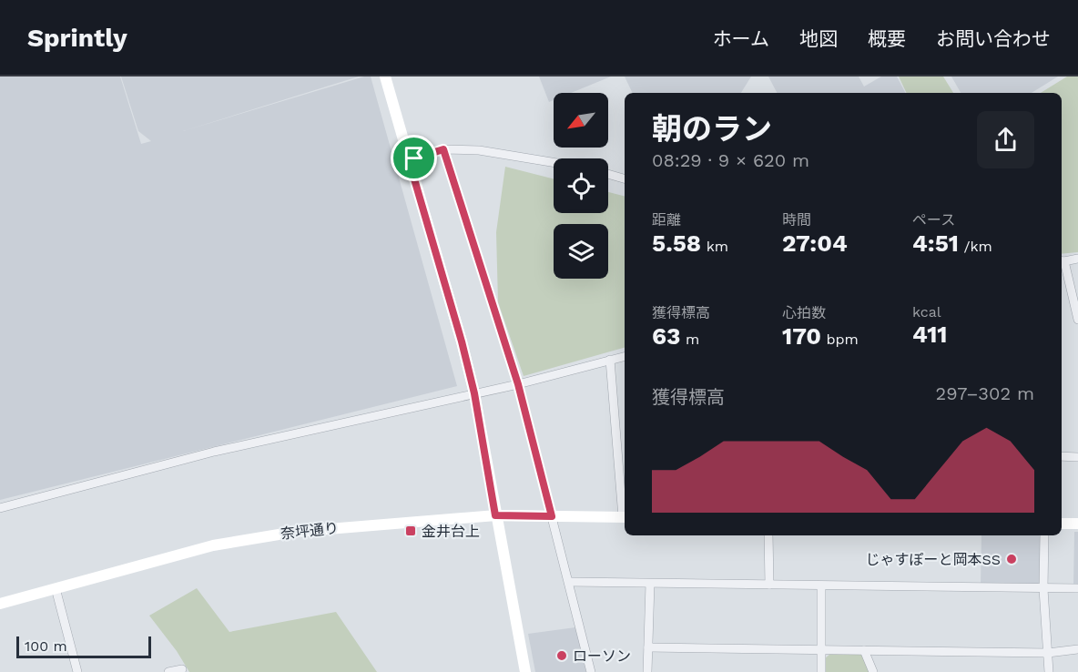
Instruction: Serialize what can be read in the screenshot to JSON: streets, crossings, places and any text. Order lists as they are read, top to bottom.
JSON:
{
  "streets": {
    "street": ["奈坪通り"]
  },
  "places": {
    "transit": ["金井台上"],
    "other": ["じゃすぽーと岡本SS", "ローソン"]
  },
  "scale_bar": "100 m",
  "north": "bottom left",
  "page": {
    "header": "Sprintly",
    "nav": [
      "ホーム",
      "地図",
      "概要",
      "お問い合わせ"
    ],
    "heading": ["朝のラン", "08:29 · 9 × 620 m"],
    "stats": [
      ["距離", "5.58 km"],
      ["時間", "27:04"],
      ["ペース", "4:51 /km"],
      ["獲得標高", "63 m"],
      ["心拍数", "170 bpm"],
      ["kcal", "411"]
    ],
    "chart": ["獲得標高", "297–302 m"],
    "scale": "100 m"
  }
}
